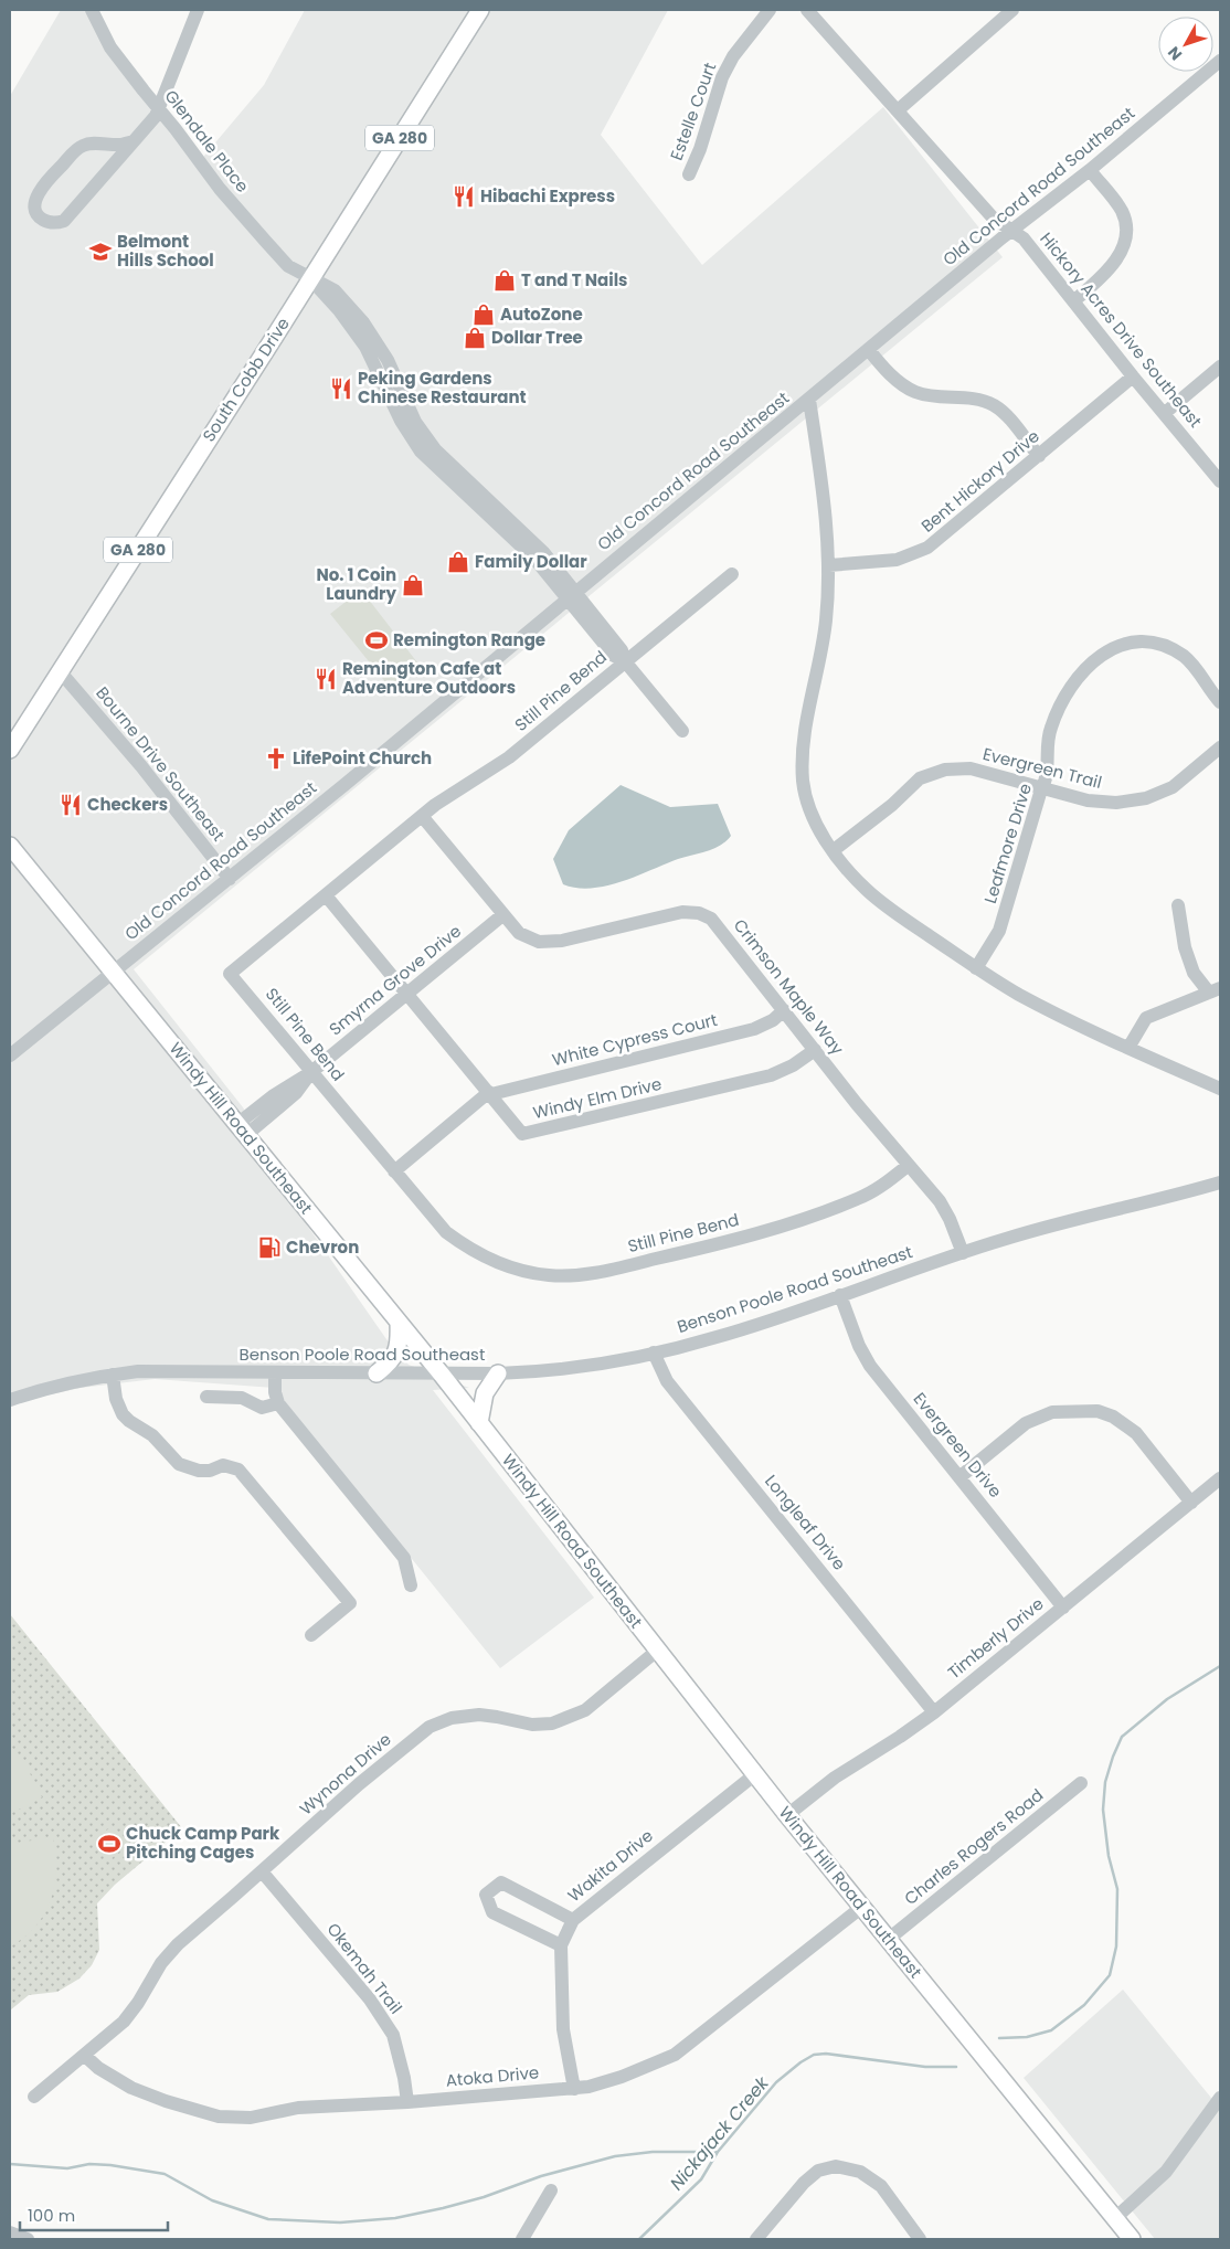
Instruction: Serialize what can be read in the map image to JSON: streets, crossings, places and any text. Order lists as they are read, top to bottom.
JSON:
{
  "streets": {
    "main road": ["GA 280", "South Cobb Drive", "Windy Hill Road Southeast"],
    "street": [
      "Estelle Court",
      "Glendale Place",
      "Old Concord Road Southeast",
      "Hickory Acres Drive Southeast",
      "Bent Hickory Drive",
      "Still Pine Bend",
      "Bourne Drive Southeast",
      "Evergreen Trail",
      "Leafmore Drive",
      "Smyrna Grove Drive",
      "Crimson Maple Way",
      "White Cypress Court",
      "Windy Elm Drive",
      "Benson Poole Road Southeast",
      "Evergreen Drive",
      "Longleaf Drive",
      "Timberly Drive",
      "Wynona Drive",
      "Charles Rogers Road",
      "Wakita Drive",
      "Okemah Trail",
      "Atoka Drive"
    ]
  },
  "crossings": [
    ["Glendale Place", "Old Concord Road Southeast"],
    ["Glendale Place", "South Cobb Drive"],
    ["Glendale Place", "Still Pine Bend"],
    ["Old Concord Road Southeast", "Hickory Acres Drive Southeast"],
    ["Old Concord Road Southeast", "Bourne Drive Southeast"],
    ["Old Concord Road Southeast", "Windy Hill Road Southeast"],
    ["Hickory Acres Drive Southeast", "Bent Hickory Drive"],
    ["South Cobb Drive", "Bourne Drive Southeast"],
    ["Still Pine Bend", "Smyrna Grove Drive"],
    ["Still Pine Bend", "Crimson Maple Way"],
    ["Still Pine Bend", "Windy Elm Drive"],
    ["Evergreen Trail", "Leafmore Drive"],
    ["Smyrna Grove Drive", "Crimson Maple Way"],
    ["Smyrna Grove Drive", "Windy Elm Drive"],
    ["Smyrna Grove Drive", "Windy Hill Road Southeast"],
    ["Crimson Maple Way", "White Cypress Court"],
    ["Crimson Maple Way", "Windy Elm Drive"],
    ["Crimson Maple Way", "Benson Poole Road Southeast"],
    ["White Cypress Court", "Windy Elm Drive"],
    ["Windy Hill Road Southeast", "Benson Poole Road Southeast"],
    ["Windy Hill Road Southeast", "Timberly Drive"],
    ["Windy Hill Road Southeast", "Wynona Drive"],
    ["Windy Hill Road Southeast", "Charles Rogers Road"],
    ["Windy Hill Road Southeast", "Wakita Drive"],
    ["Windy Hill Road Southeast", "Atoka Drive"],
    ["Benson Poole Road Southeast", "Evergreen Drive"],
    ["Benson Poole Road Southeast", "Longleaf Drive"],
    ["Evergreen Drive", "Timberly Drive"],
    ["Longleaf Drive", "Timberly Drive"],
    ["Wynona Drive", "Okemah Trail"],
    ["Wynona Drive", "Atoka Drive"],
    ["Wakita Drive", "Atoka Drive"],
    ["Okemah Trail", "Atoka Drive"]
  ],
  "water": ["Nickajack Creek"],
  "places": {
    "restaurant": [
      "Hibachi Express",
      "Peking Gardens Chinese Restaurant",
      "Remington Cafe at Adventure Outdoors",
      "Checkers"
    ],
    "school or university": ["Belmont Hills School"],
    "shop": [
      "T and T Nails",
      "AutoZone",
      "Dollar Tree",
      "Family Dollar",
      "No. 1 Coin Laundry"
    ],
    "sports": ["Remington Range", "Chuck Camp Park Pitching Cages"],
    "church": ["LifePoint Church"],
    "fuel station": ["Chevron"]
  },
  "scale_bar": "100 m",
  "north": "bottom left"
}
